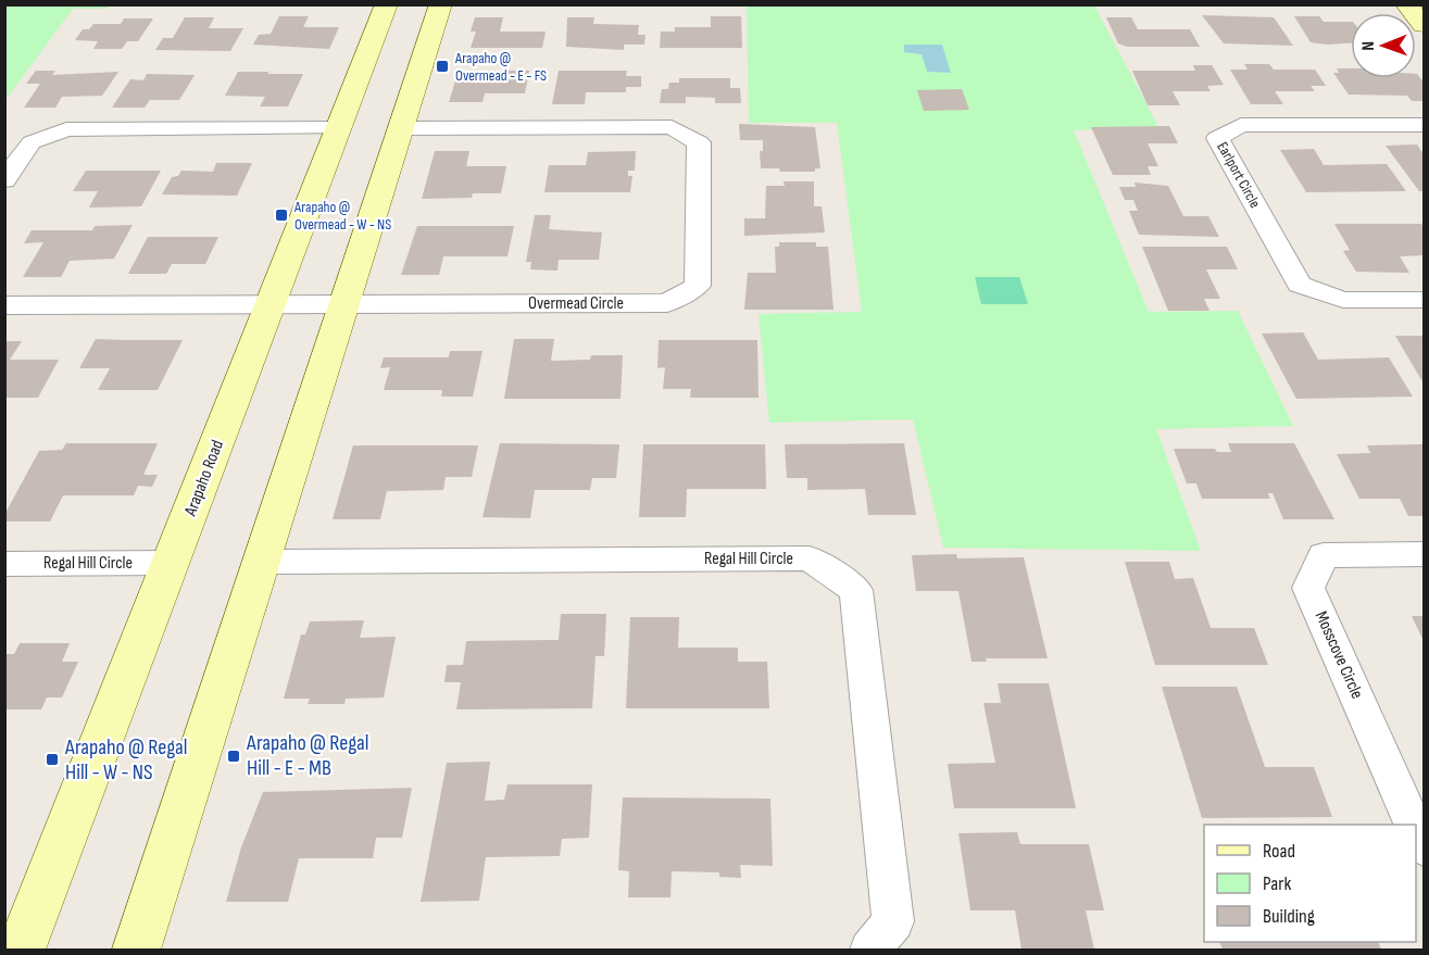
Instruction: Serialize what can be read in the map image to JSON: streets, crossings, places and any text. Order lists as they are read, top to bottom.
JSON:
{
  "streets": {
    "main road": ["Arapaho Road"],
    "street": [
      "Earlport Circle",
      "Overmead Circle",
      "Regal Hill Circle",
      "Mosscove Circle"
    ]
  },
  "crossings": [
    ["Overmead Circle", "Arapaho Road"],
    ["Arapaho Road", "Regal Hill Circle"]
  ],
  "places": {
    "transit": [
      "Arapaho @ Overmead - E - FS",
      "Arapaho @ Overmead - W - NS",
      "Arapaho @ Regal Hill - E - MB",
      "Arapaho @ Regal Hill - W - NS"
    ]
  },
  "legend": ["Road", "Park", "Building"],
  "north": "left"
}
